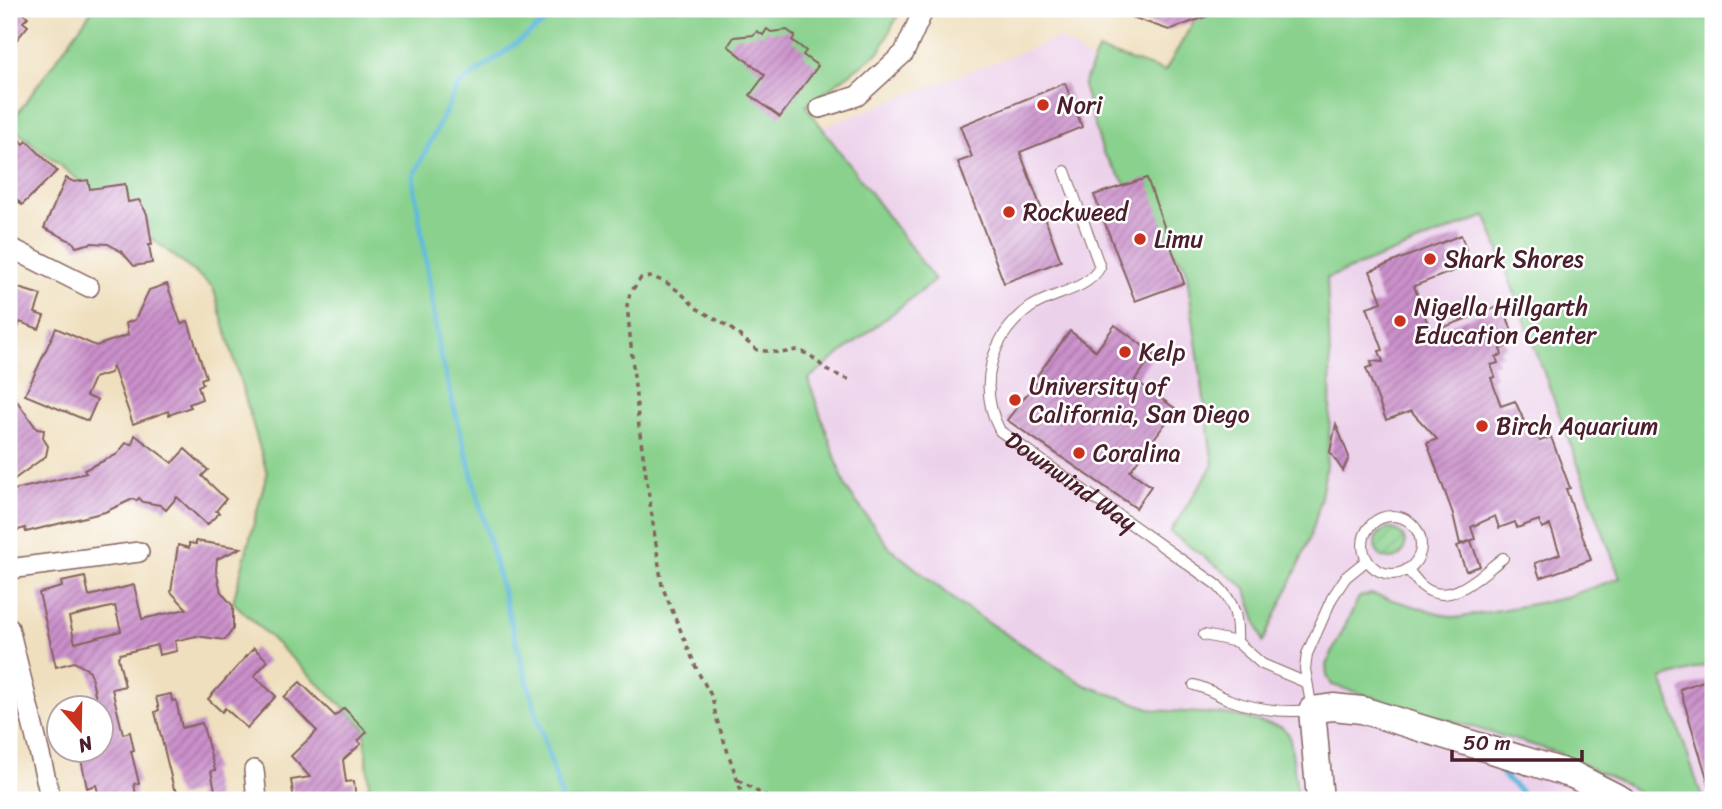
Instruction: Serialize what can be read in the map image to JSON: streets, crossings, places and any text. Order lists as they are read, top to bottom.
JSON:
{
  "streets": {
    "lane": ["Downwind Way"]
  },
  "places": [
    "Nori",
    "Rockweed",
    "Limu",
    "Shark Shores",
    "Nigella Hillgarth Education Center",
    "Kelp",
    "University of California, San Diego",
    "Birch Aquarium",
    "Coralina"
  ],
  "scale_bar": "50 m",
  "north": "bottom"
}
